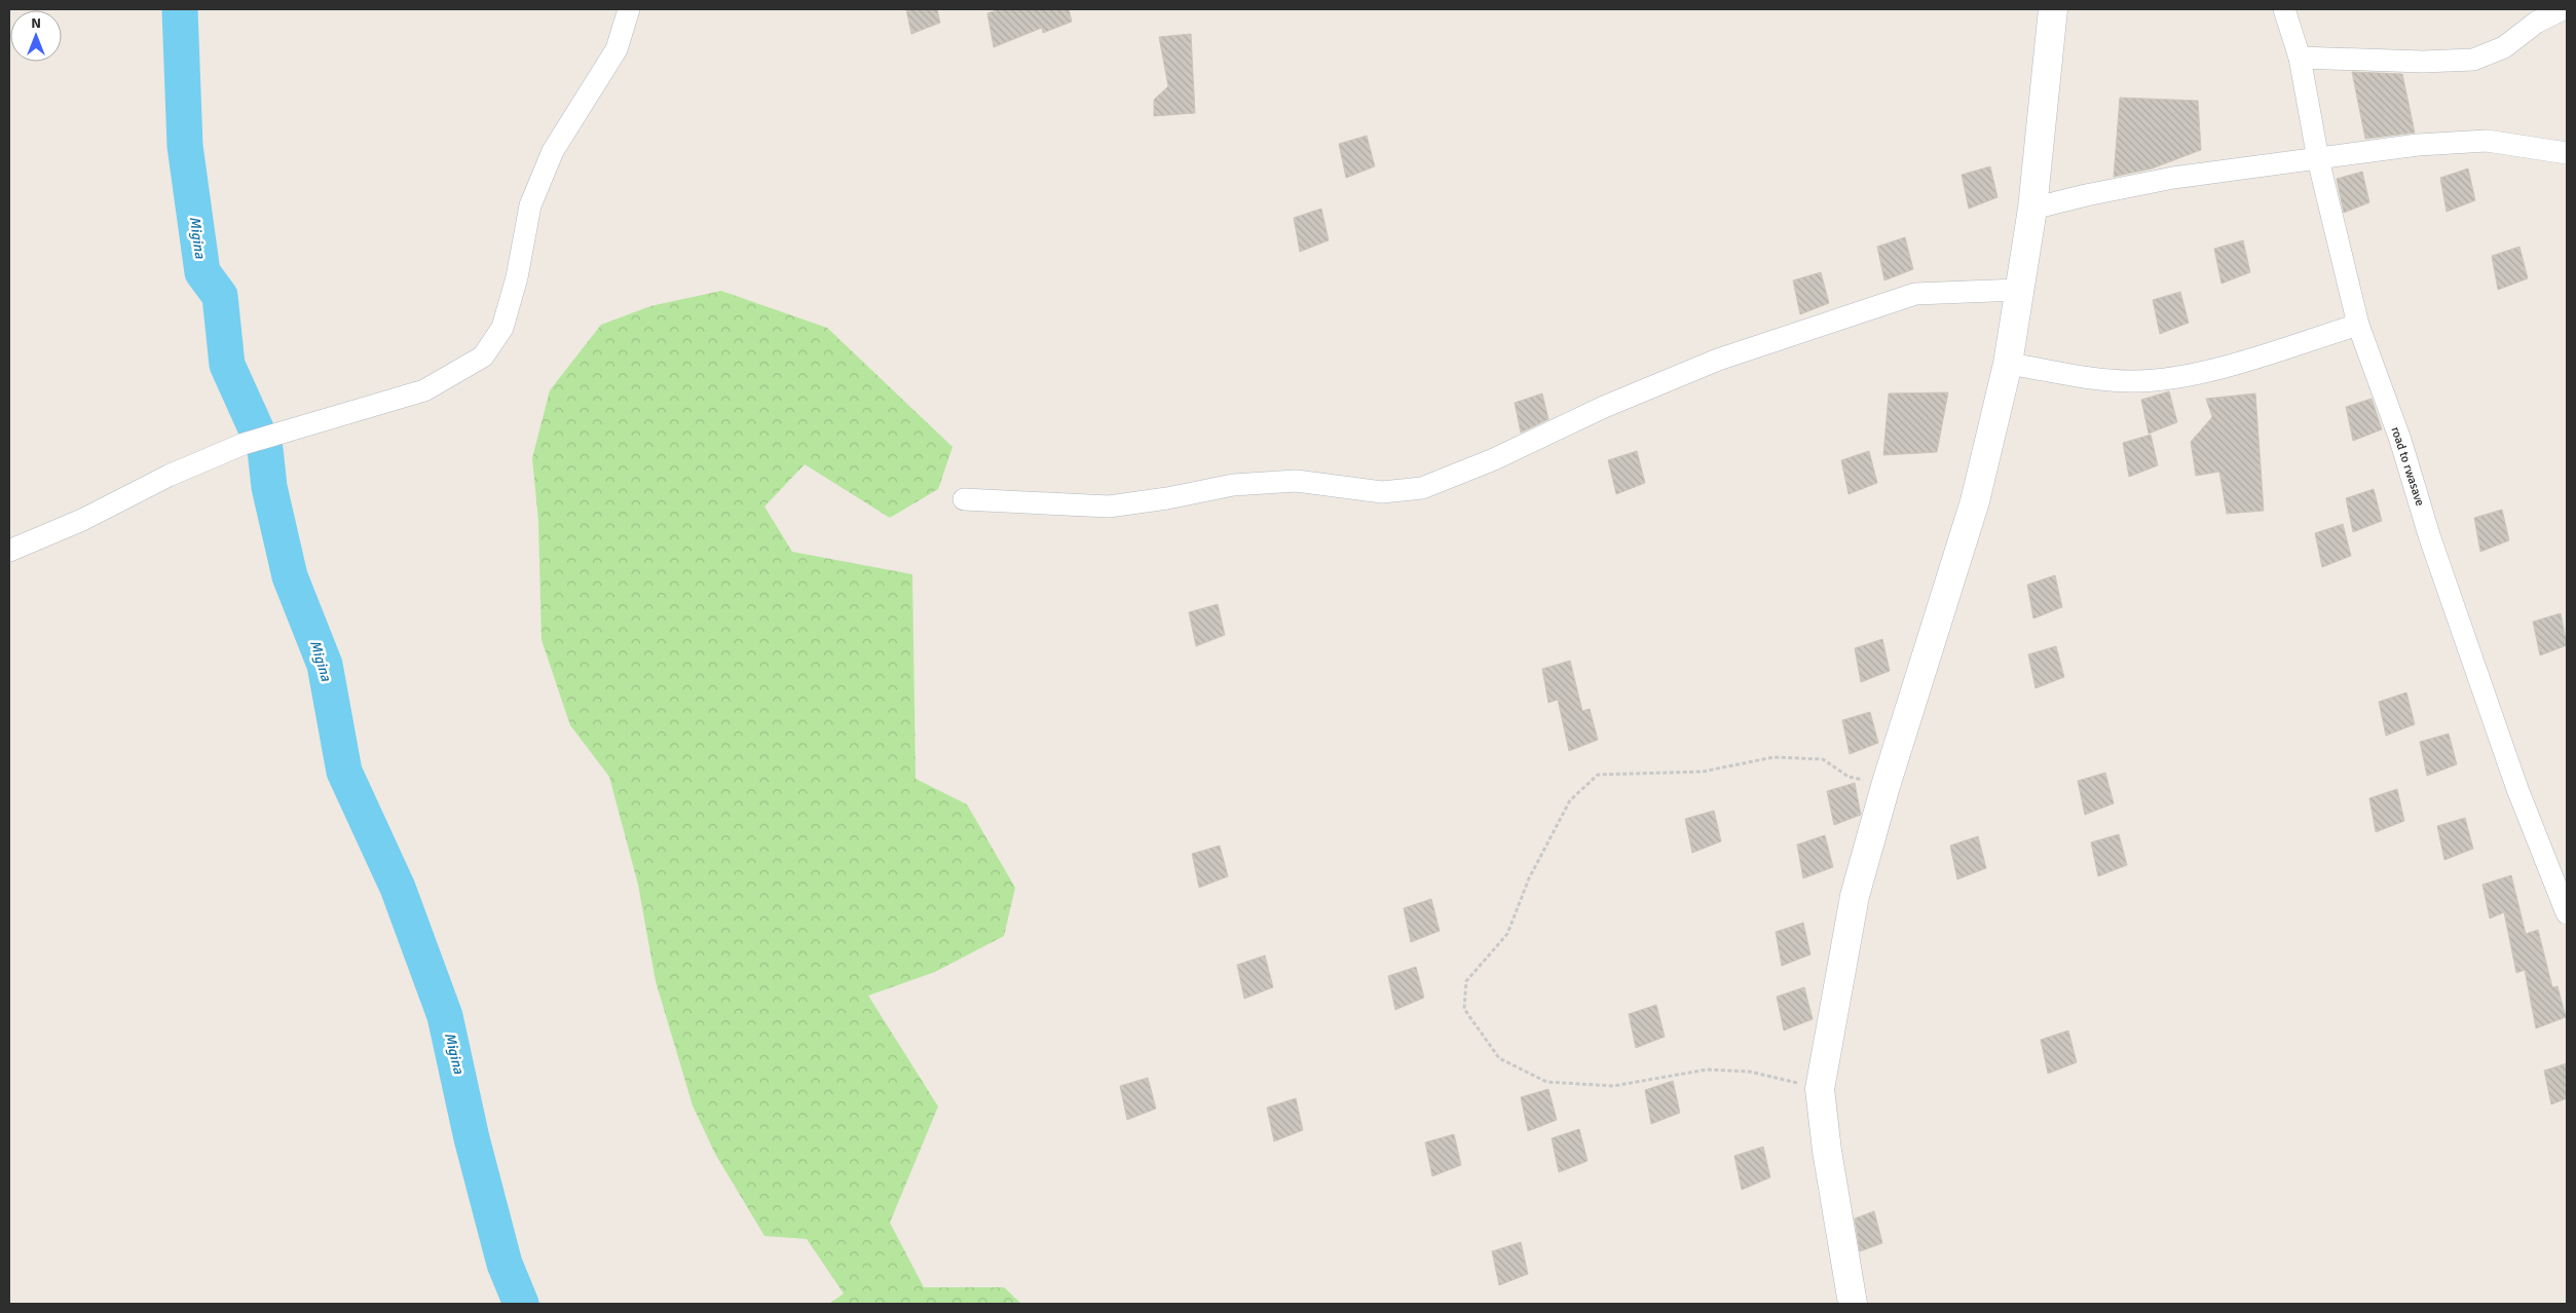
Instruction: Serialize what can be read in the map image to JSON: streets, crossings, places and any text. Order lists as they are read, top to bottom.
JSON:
{
  "streets": {
    "street": ["road to rwasave"]
  },
  "water": ["Migina"],
  "north": "top"
}
